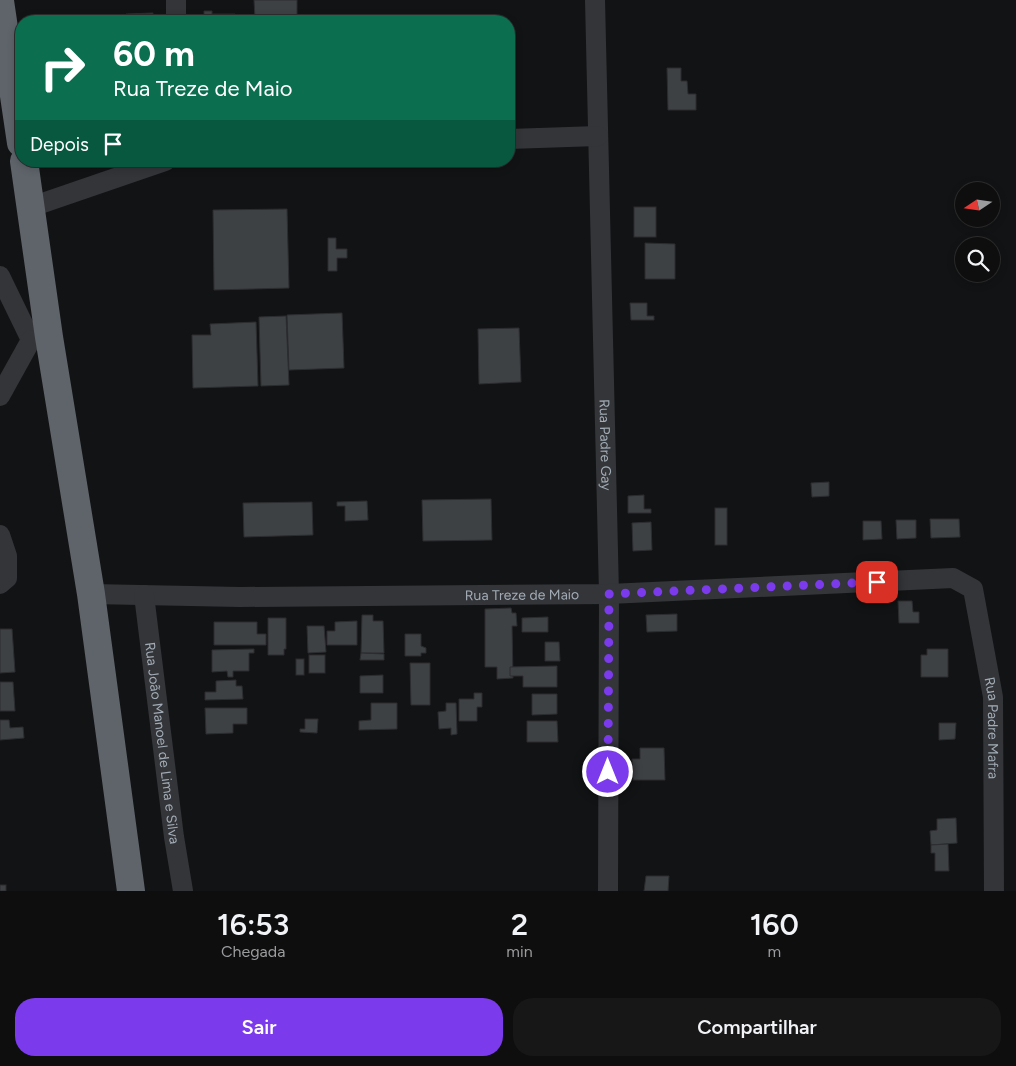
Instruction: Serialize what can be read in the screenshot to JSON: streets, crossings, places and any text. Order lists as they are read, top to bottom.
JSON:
{
  "streets": {
    "street": [
      "Rua Padre Gay",
      "Rua Treze de Maio",
      "Rua Padre Mafra",
      "Rua João Manoel de Lima e Silva"
    ]
  },
  "crossings": [
    ["Rua Padre Gay", "Rua Treze de Maio"],
    ["Rua Treze de Maio", "Rua Padre Mafra"],
    ["Rua Treze de Maio", "Rua João Manoel de Lima e Silva"]
  ],
  "north": "left",
  "page": {
    "turn": ["60 m", "Rua Treze de Maio"],
    "then": "Depois",
    "eta": [
      "16:53",
      "Chegada",
      "2",
      "min",
      "160",
      "m"
    ],
    "buttons": ["Sair", "Compartilhar"]
  }
}
